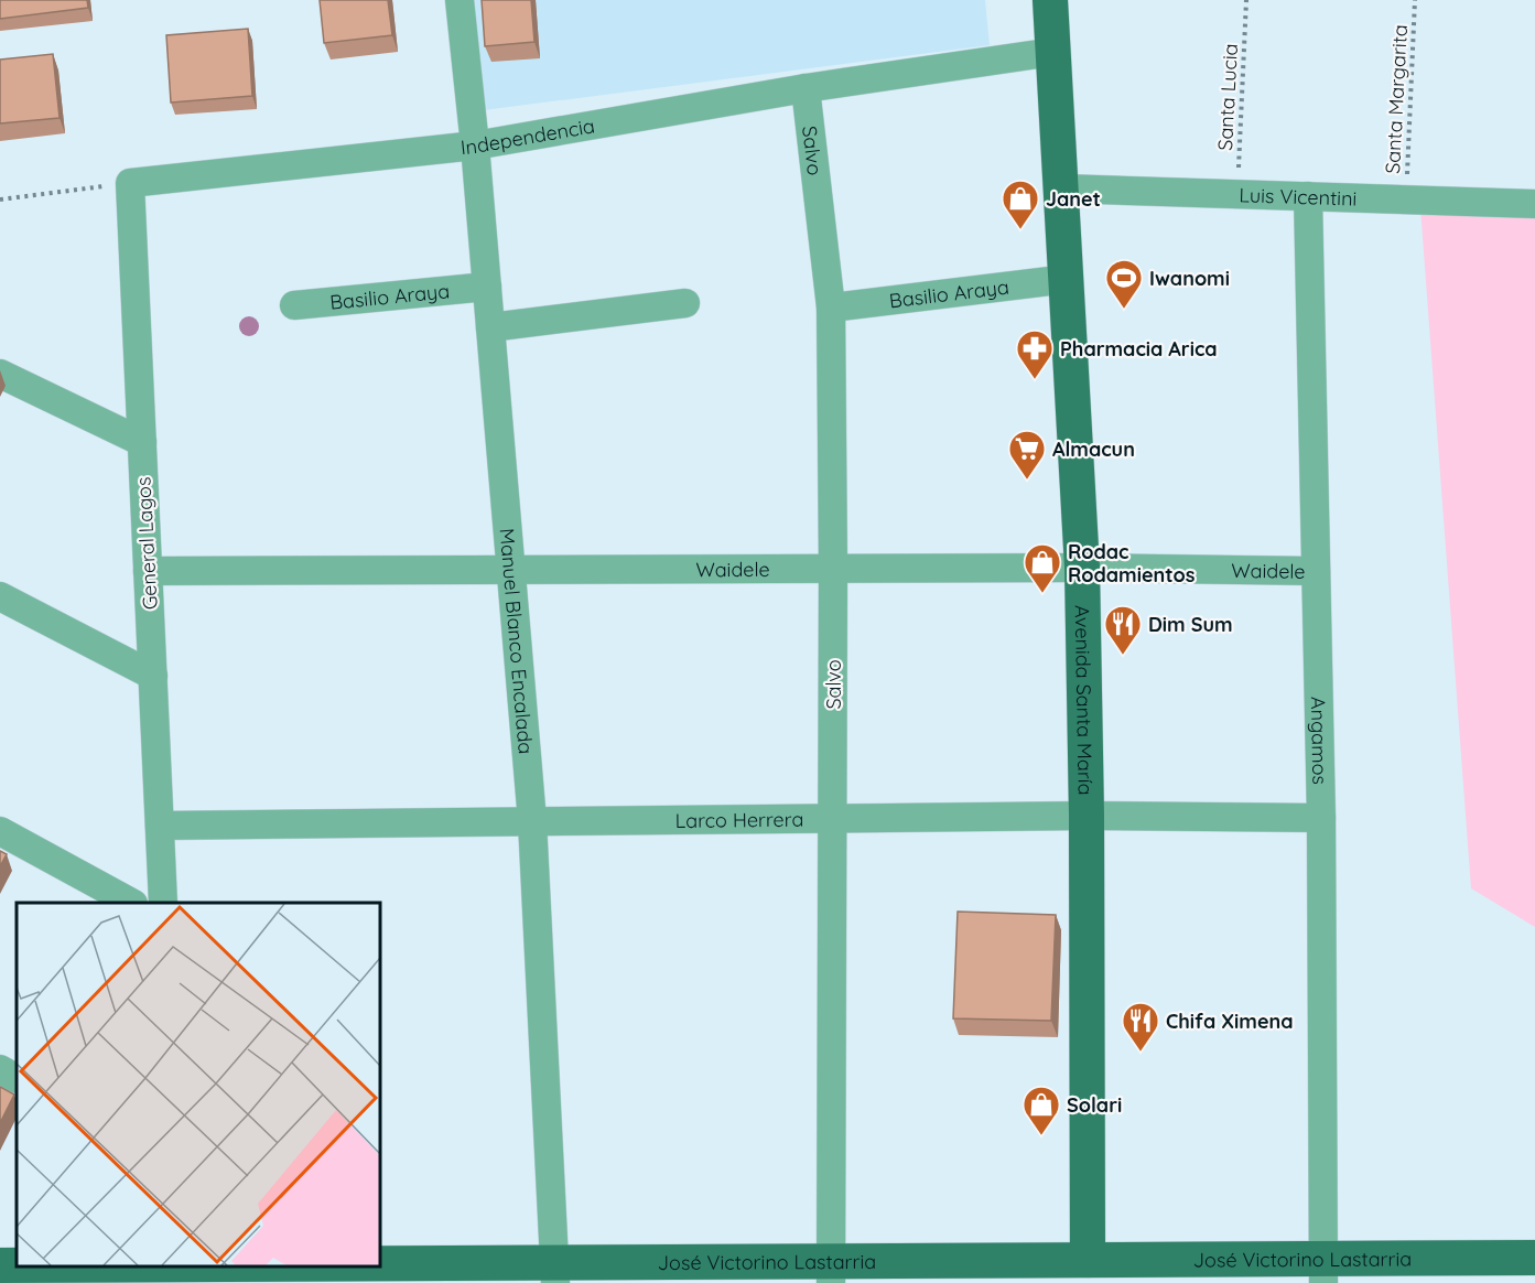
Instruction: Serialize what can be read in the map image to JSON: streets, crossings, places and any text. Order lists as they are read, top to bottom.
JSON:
{
  "streets": {
    "main road": ["Avenida Santa María", "José Victorino Lastarria"],
    "street": [
      "Independencia",
      "Salvo",
      "Luis Vicentini",
      "Basilio Araya",
      "General Lagos",
      "Waidele",
      "Manuel Blanco Encalada",
      "Angamos",
      "Larco Herrera"
    ],
    "path": ["Santa Lucia", "Santa Margarita"]
  },
  "crossings": [
    ["Santa Lucia", "Luis Vicentini"],
    ["Santa Margarita", "Luis Vicentini"],
    ["Independencia", "Salvo"],
    ["Independencia", "General Lagos"],
    ["Independencia", "Manuel Blanco Encalada"],
    ["Independencia", "Avenida Santa María"],
    ["Salvo", "Basilio Araya"],
    ["Salvo", "Waidele"],
    ["Salvo", "Larco Herrera"],
    ["Salvo", "José Victorino Lastarria"],
    ["Luis Vicentini", "Avenida Santa María"],
    ["Luis Vicentini", "Angamos"],
    ["Basilio Araya", "Manuel Blanco Encalada"],
    ["Basilio Araya", "Avenida Santa María"],
    ["General Lagos", "Waidele"],
    ["General Lagos", "Larco Herrera"],
    ["Waidele", "Manuel Blanco Encalada"],
    ["Waidele", "Avenida Santa María"],
    ["Waidele", "Angamos"],
    ["Manuel Blanco Encalada", "Larco Herrera"],
    ["Manuel Blanco Encalada", "José Victorino Lastarria"],
    ["Avenida Santa María", "Larco Herrera"],
    ["Avenida Santa María", "José Victorino Lastarria"],
    ["Angamos", "Larco Herrera"],
    ["Angamos", "José Victorino Lastarria"]
  ],
  "places": {
    "shop": ["Janet", "Rodac Rodamientos", "Solari"],
    "sports": ["Iwanomi"],
    "pharmacy": ["Pharmacia Arica"],
    "supermarket": ["Almacun"],
    "restaurant": ["Dim Sum", "Chifa Ximena"]
  }
}
